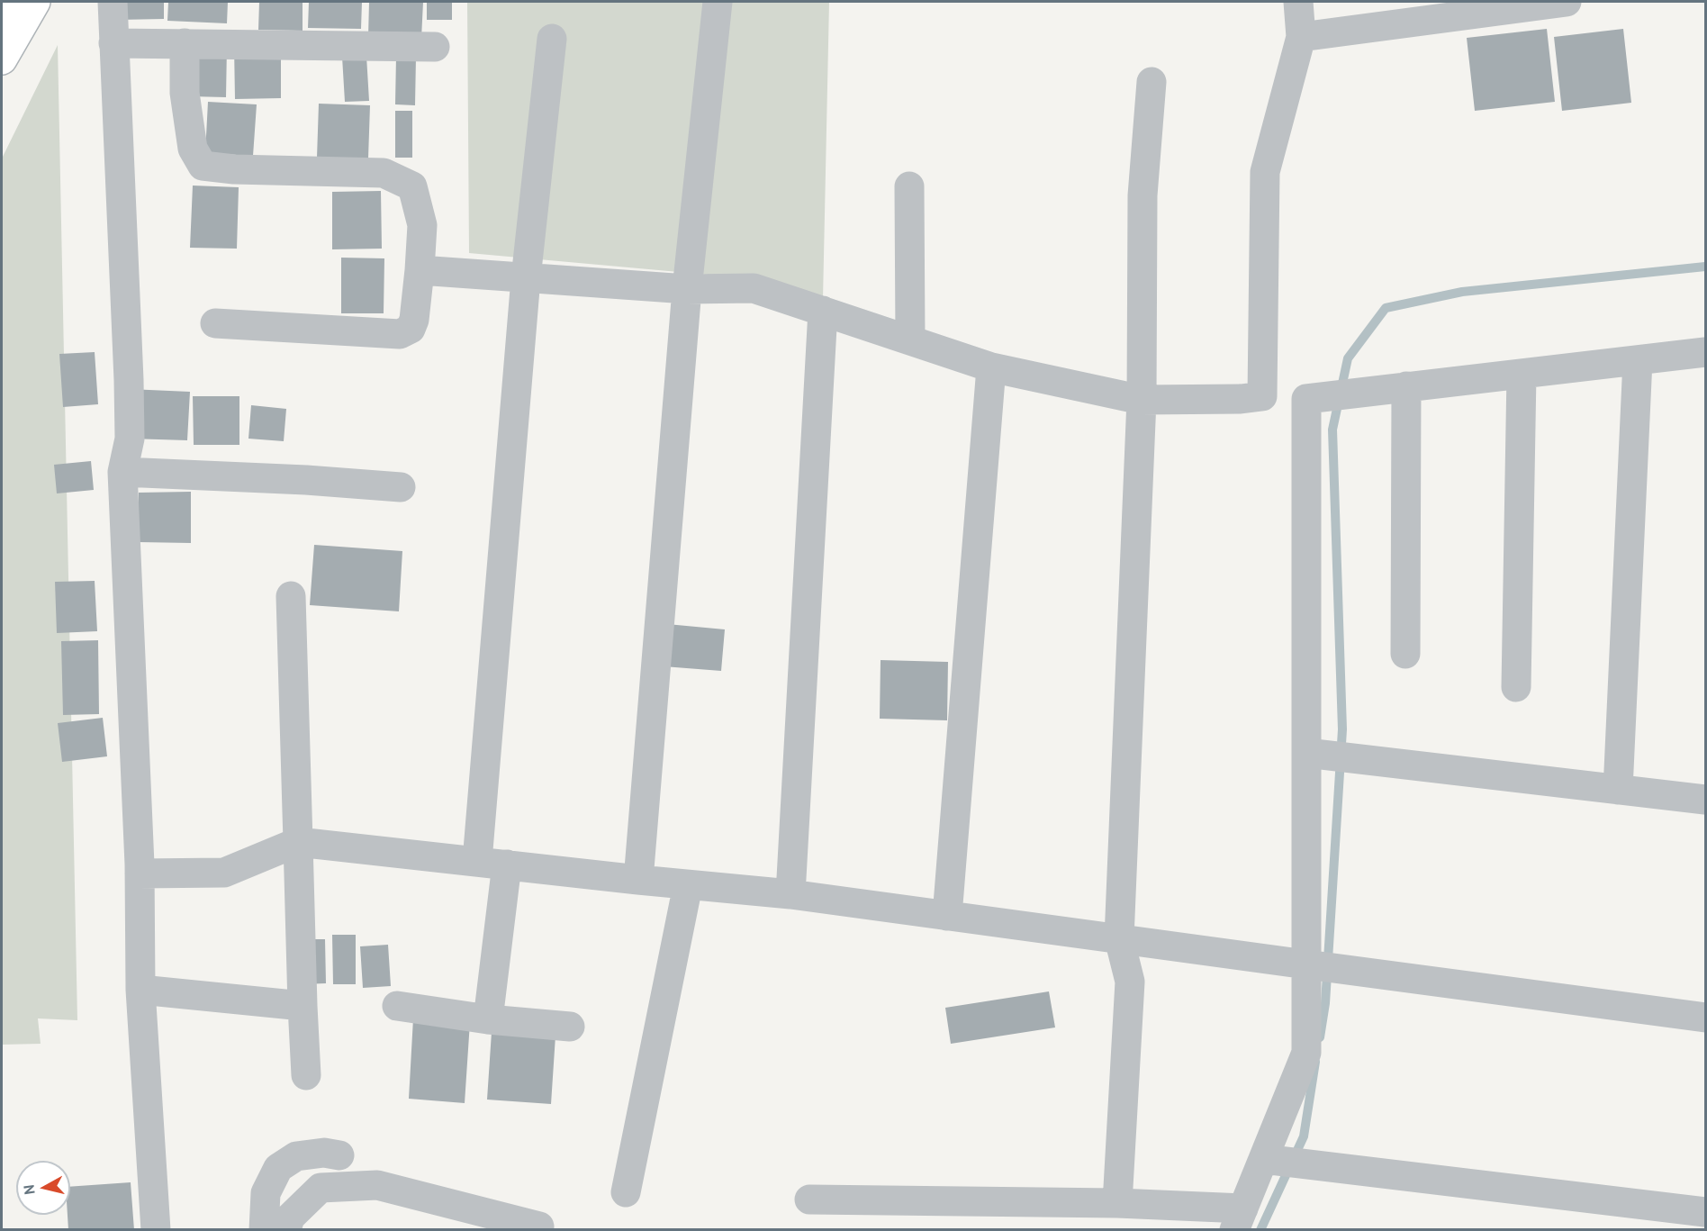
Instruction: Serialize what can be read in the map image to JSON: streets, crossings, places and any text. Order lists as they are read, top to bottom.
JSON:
{
  "north": "left"
}
